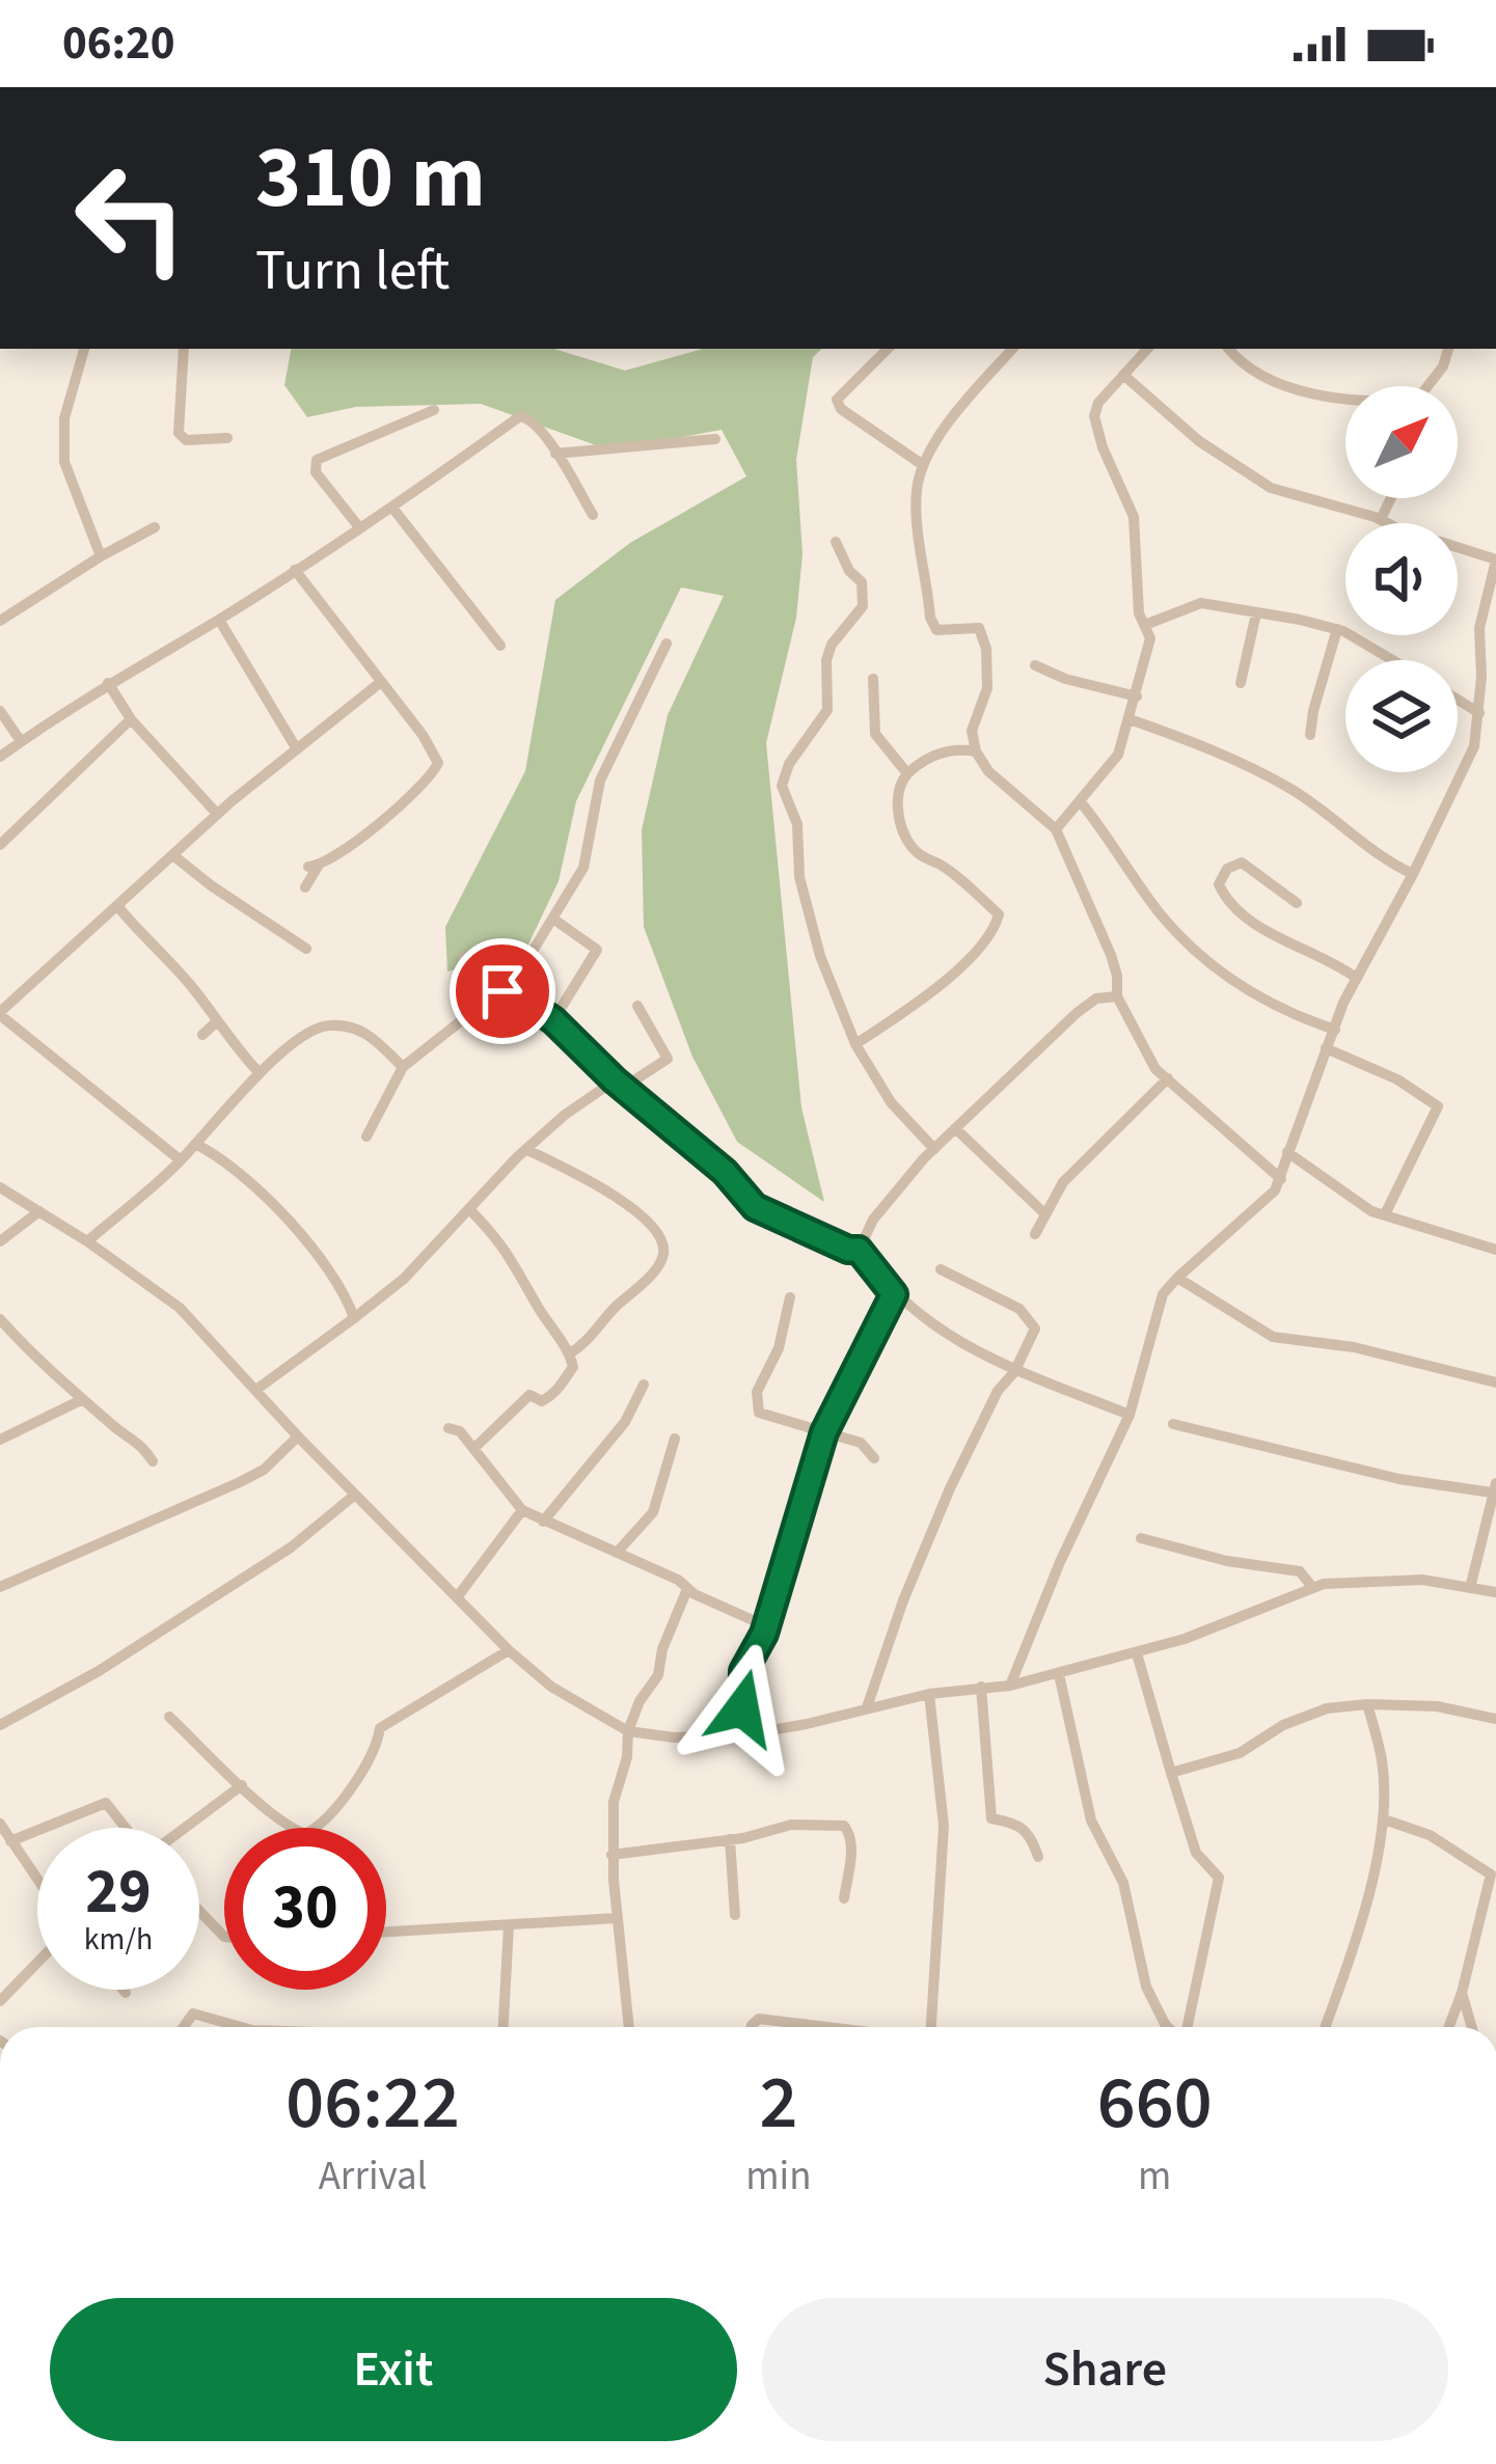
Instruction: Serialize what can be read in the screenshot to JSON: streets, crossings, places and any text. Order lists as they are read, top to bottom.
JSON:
{
  "north": "top right",
  "page": {
    "status": "06:20",
    "turn": ["310 m", "Turn left"],
    "speed": "29 km/h",
    "limit": "30",
    "eta": [
      "06:22",
      "Arrival",
      "2",
      "min",
      "660",
      "m"
    ],
    "buttons": ["Exit", "Share"]
  }
}
